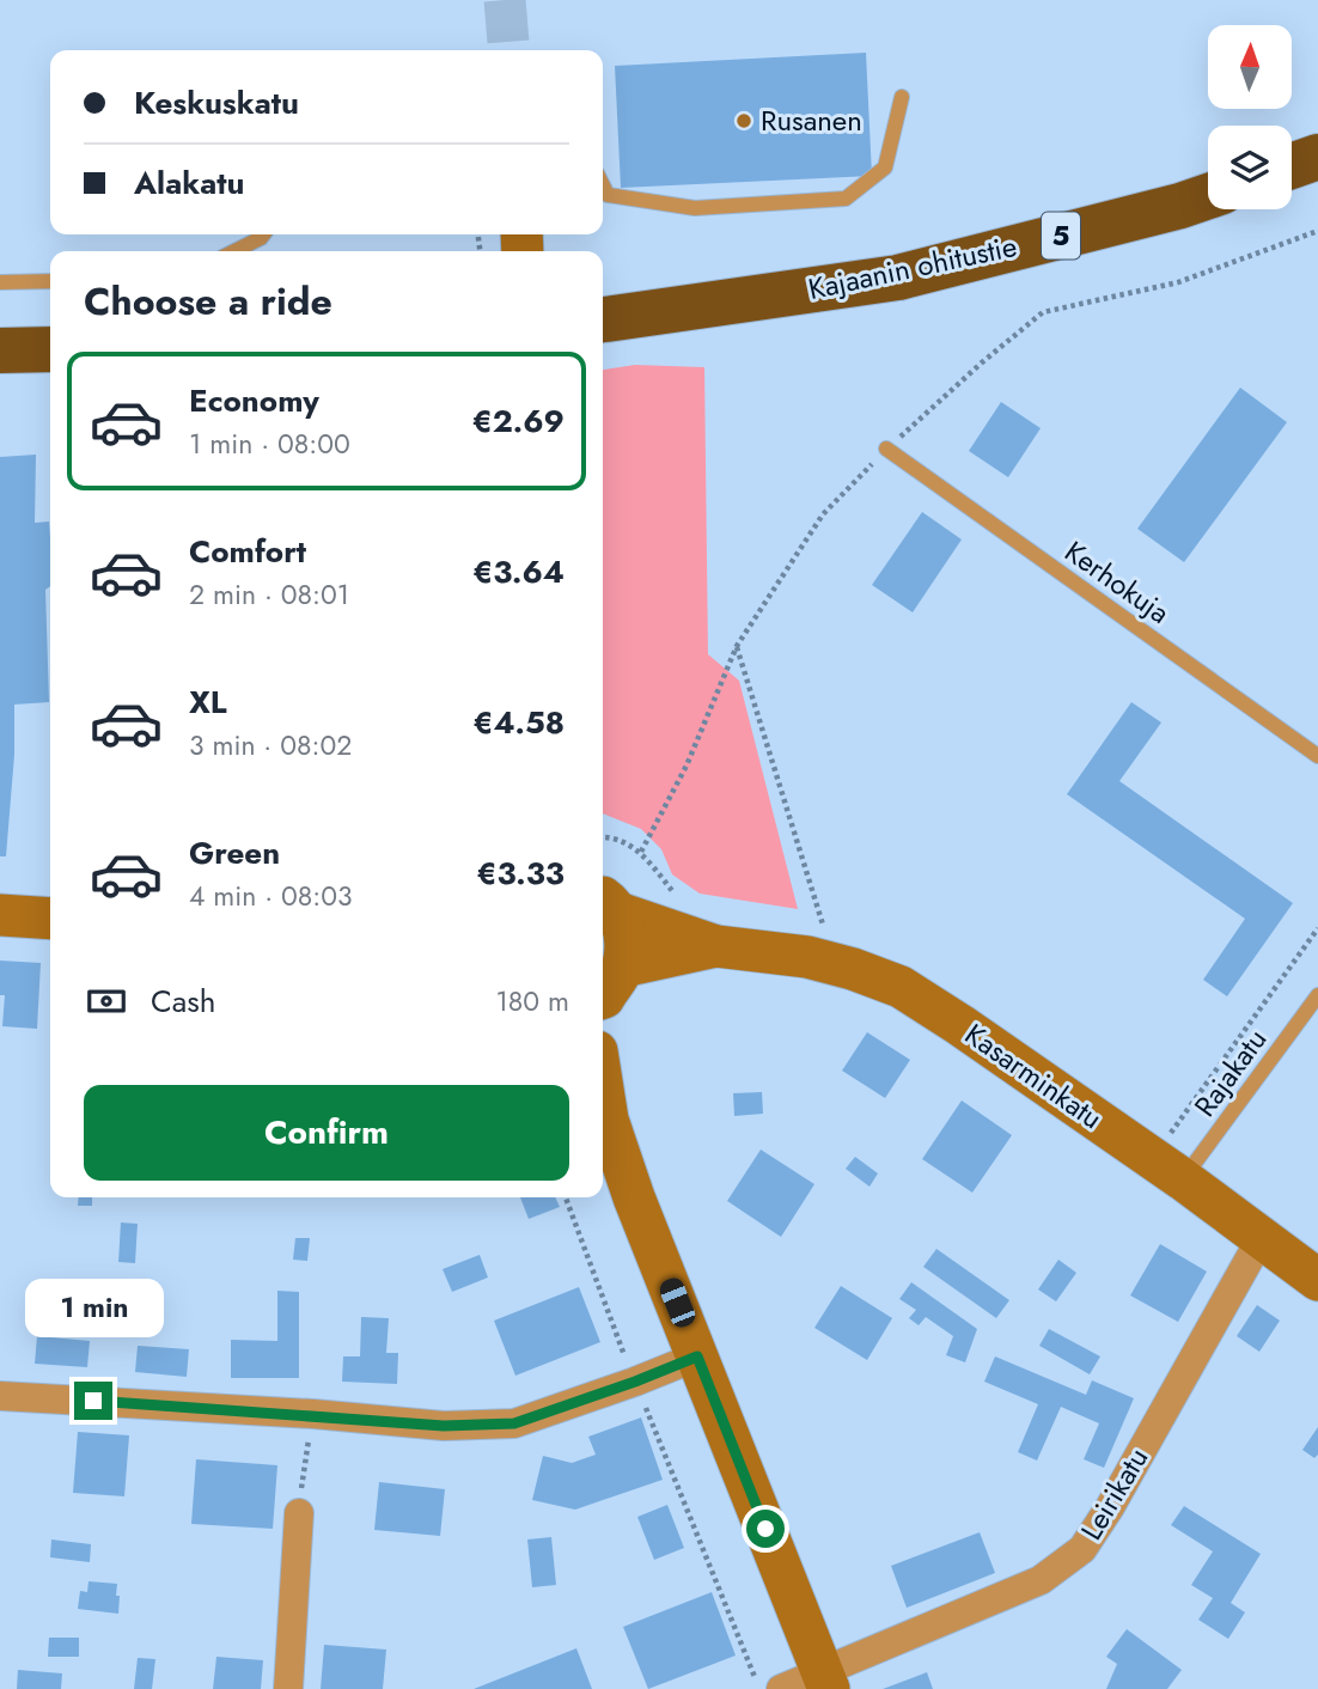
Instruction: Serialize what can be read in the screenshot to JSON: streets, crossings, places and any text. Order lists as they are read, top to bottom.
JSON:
{
  "streets": {
    "highway": ["5", "Kajaanin ohitustie"],
    "street": ["Kasarminkatu", "Leirikatu"],
    "lane": ["Kerhokuja", "Rajakatu"]
  },
  "crossings": [
    ["Rajakatu", "Kasarminkatu"],
    ["Kasarminkatu", "Leirikatu"]
  ],
  "places": ["Rusanen"],
  "north": "top",
  "page": {
    "banner": ["Keskuskatu", "Alakatu"],
    "heading": "Choose a ride",
    "list": [
      {
        "name": "Economy",
        "note": "1 min · 08:00",
        "value": "€2.69"
      },
      {
        "name": "Comfort",
        "note": "2 min · 08:01",
        "value": "€3.64"
      },
      {
        "name": "XL",
        "note": "3 min · 08:02",
        "value": "€4.58"
      },
      {
        "name": "Green",
        "note": "4 min · 08:03",
        "value": "€3.33"
      }
    ],
    "pay": ["Cash", "180 m"],
    "buttons": "Confirm",
    "bubble": "1 min"
  }
}
